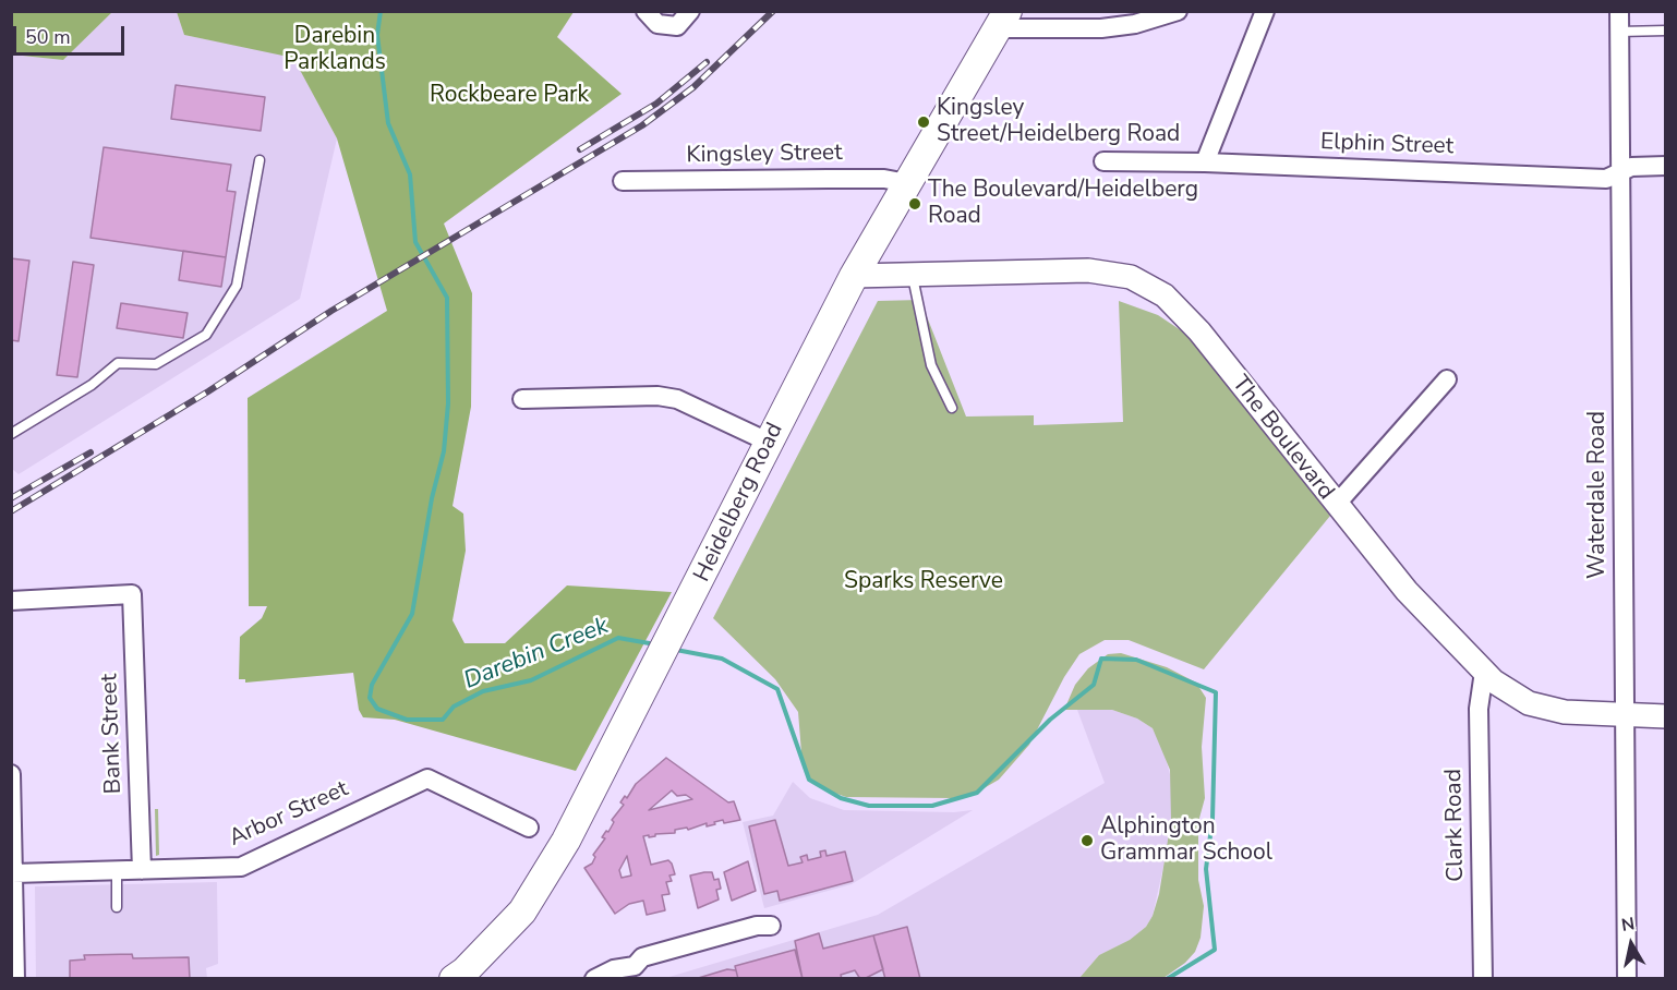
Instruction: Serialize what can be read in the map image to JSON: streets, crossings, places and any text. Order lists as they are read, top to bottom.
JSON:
{
  "streets": {
    "main road": ["Heidelberg Road"],
    "street": [
      "Elphin Street",
      "Kingsley Street",
      "The Boulevard",
      "Waterdale Road",
      "Bank Street",
      "Arbor Street",
      "Clark Road"
    ]
  },
  "crossings": [
    ["Elphin Street", "Waterdale Road"],
    ["Kingsley Street", "Heidelberg Road"],
    ["The Boulevard", "Waterdale Road"],
    ["The Boulevard", "Heidelberg Road"],
    ["The Boulevard", "Clark Road"],
    ["Bank Street", "Arbor Street"]
  ],
  "water": ["Darebin Creek"],
  "parks": ["Darebin Parklands", "Rockbeare Park", "Sparks Reserve"],
  "places": ["Kingsley Street/Heidelberg Road", "The Boulevard/Heidelberg Road", "Alphington Grammar School"],
  "scale_bar": "50 m",
  "north": "top"
}
